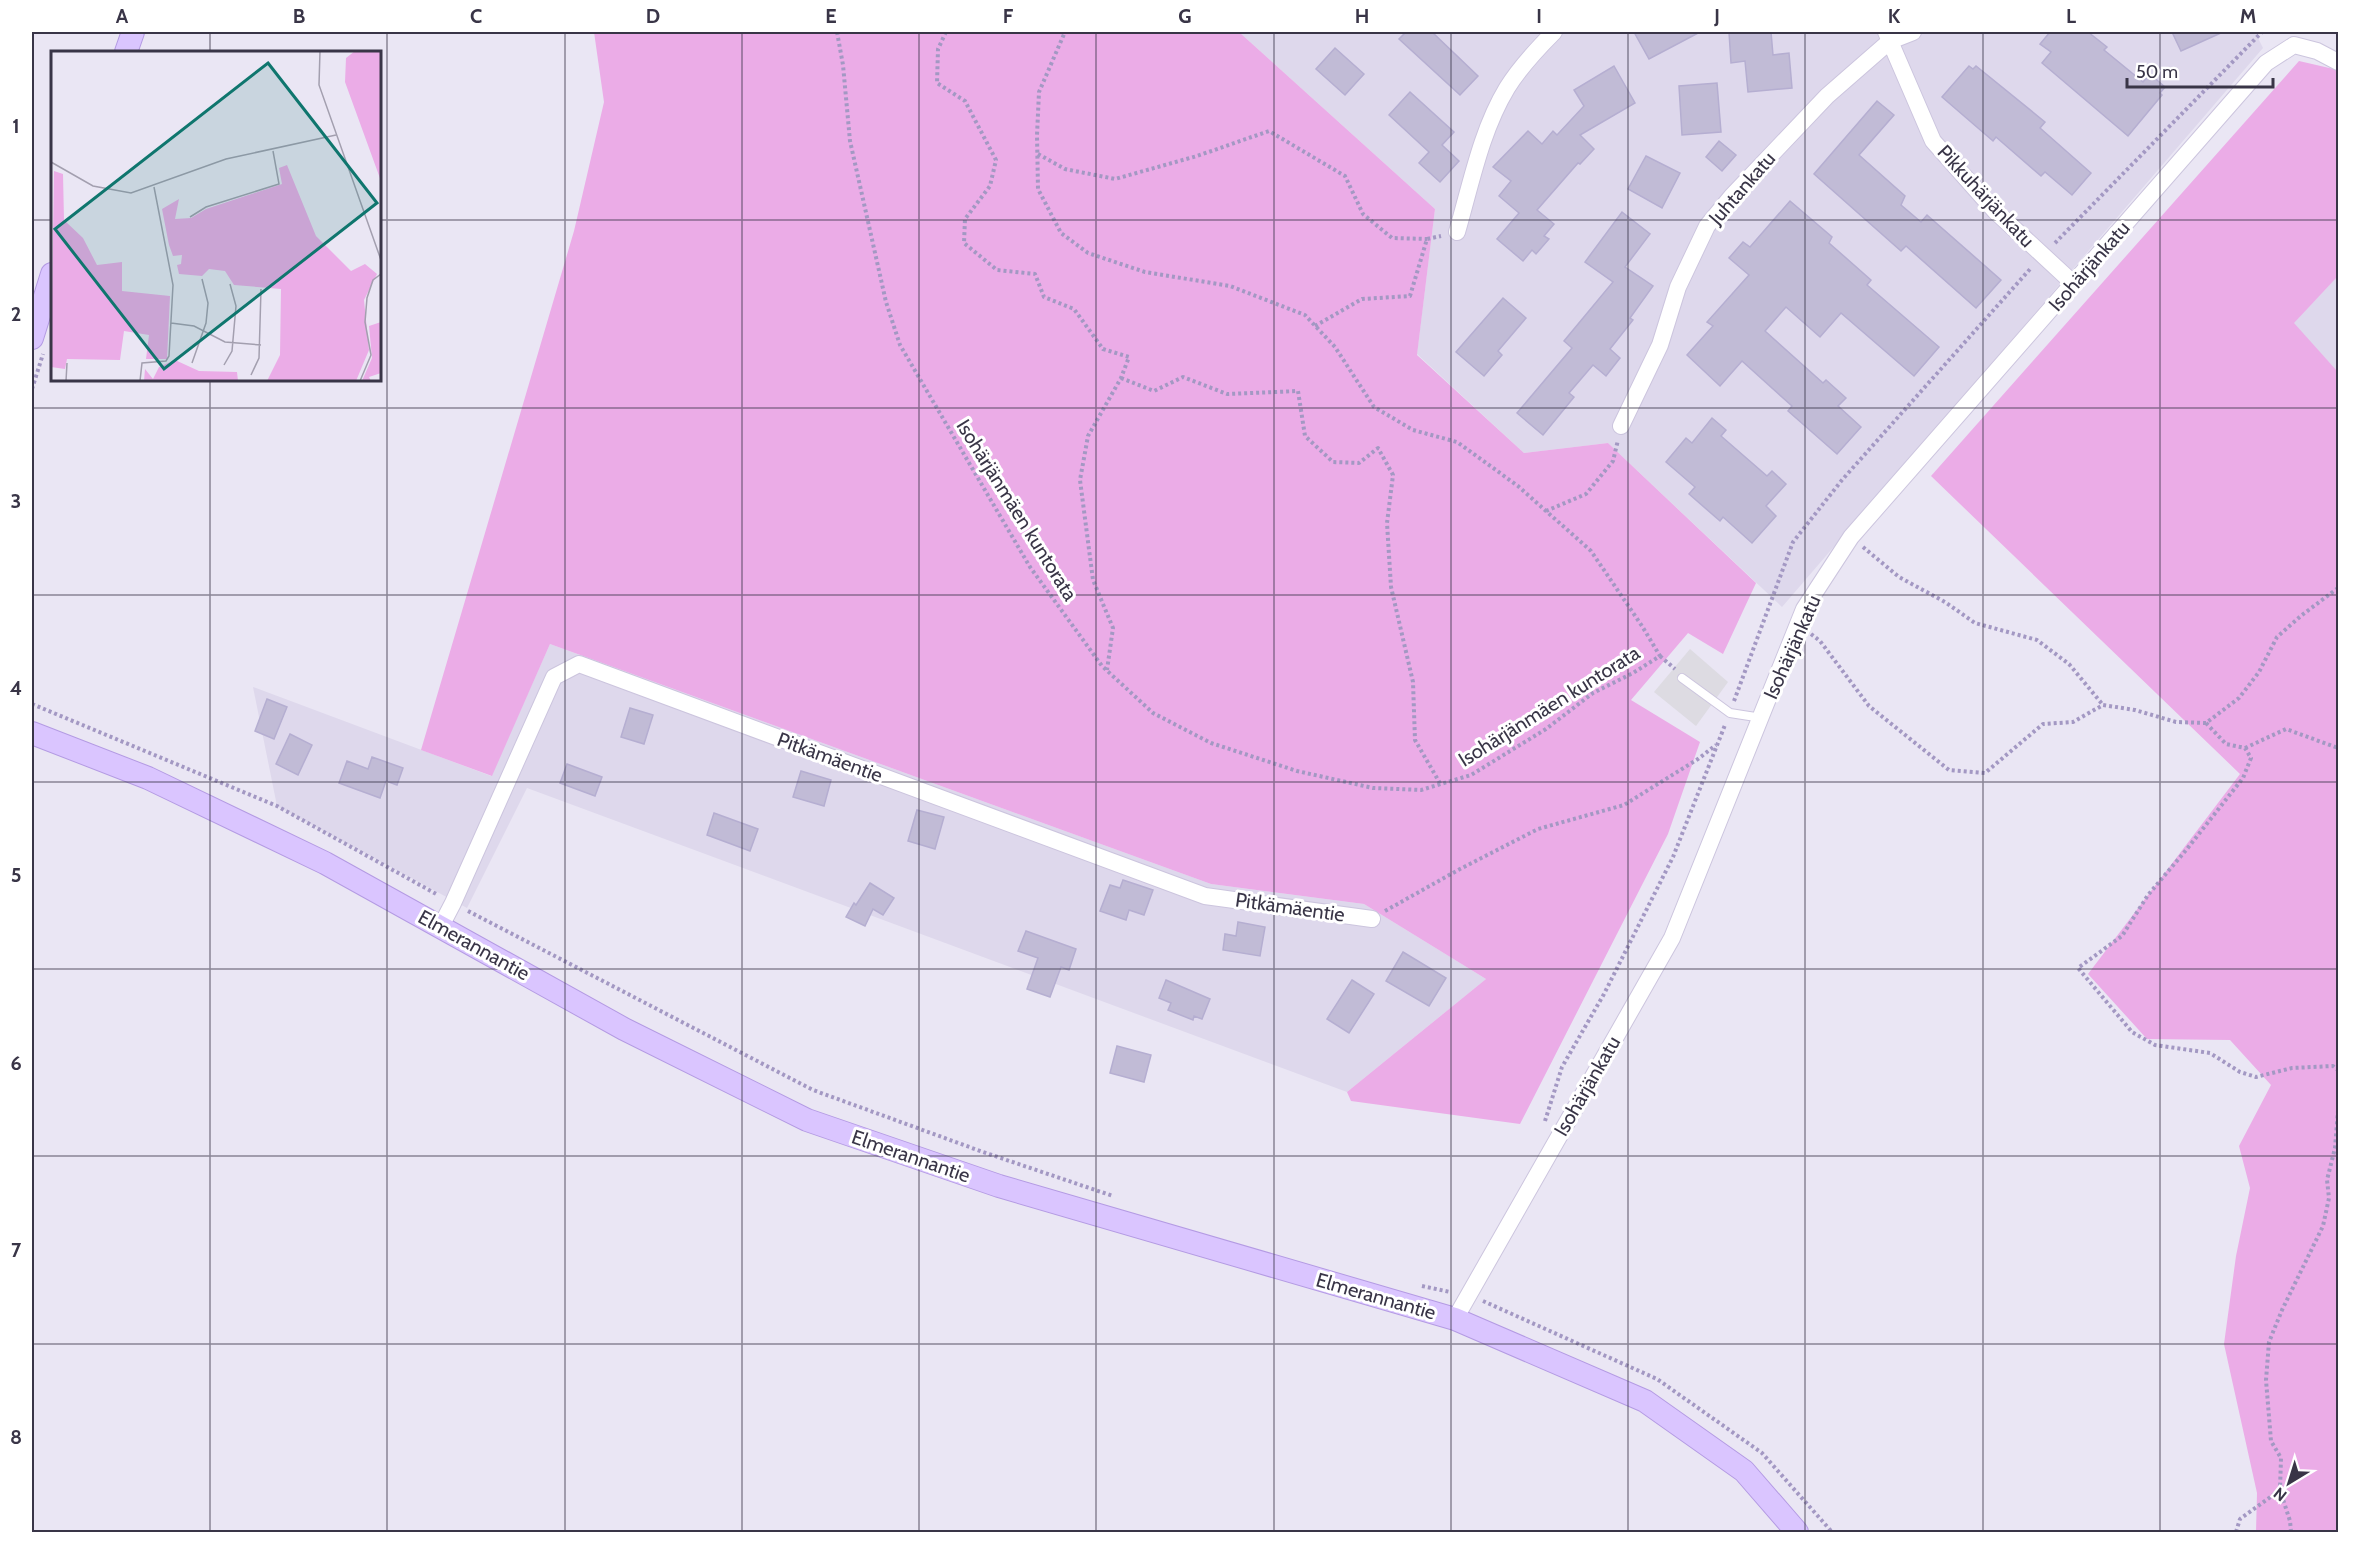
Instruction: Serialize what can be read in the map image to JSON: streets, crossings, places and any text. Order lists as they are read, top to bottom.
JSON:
{
  "streets": {
    "street": [
      "Juhtankatu",
      "Pikkuhärjänkatu",
      "Isohärjänkatu",
      "Pitkämäentie",
      "Elmerannantie"
    ],
    "path": ["Isohärjänmäen kuntorata"]
  },
  "crossings": [
    ["Juhtankatu", "Pikkuhärjänkatu"],
    ["Pikkuhärjänkatu", "Isohärjänkatu"],
    ["Isohärjänkatu", "Elmerannantie"],
    ["Pitkämäentie", "Elmerannantie"]
  ],
  "scale_bar": "50 m",
  "north": "bottom left",
  "grid": {
    "columns": [
      "A",
      "B",
      "C",
      "D",
      "E",
      "F",
      "G",
      "H",
      "I",
      "J",
      "K",
      "L",
      "M"
    ],
    "rows": [
      "1",
      "2",
      "3",
      "4",
      "5",
      "6",
      "7",
      "8"
    ]
  }
}
